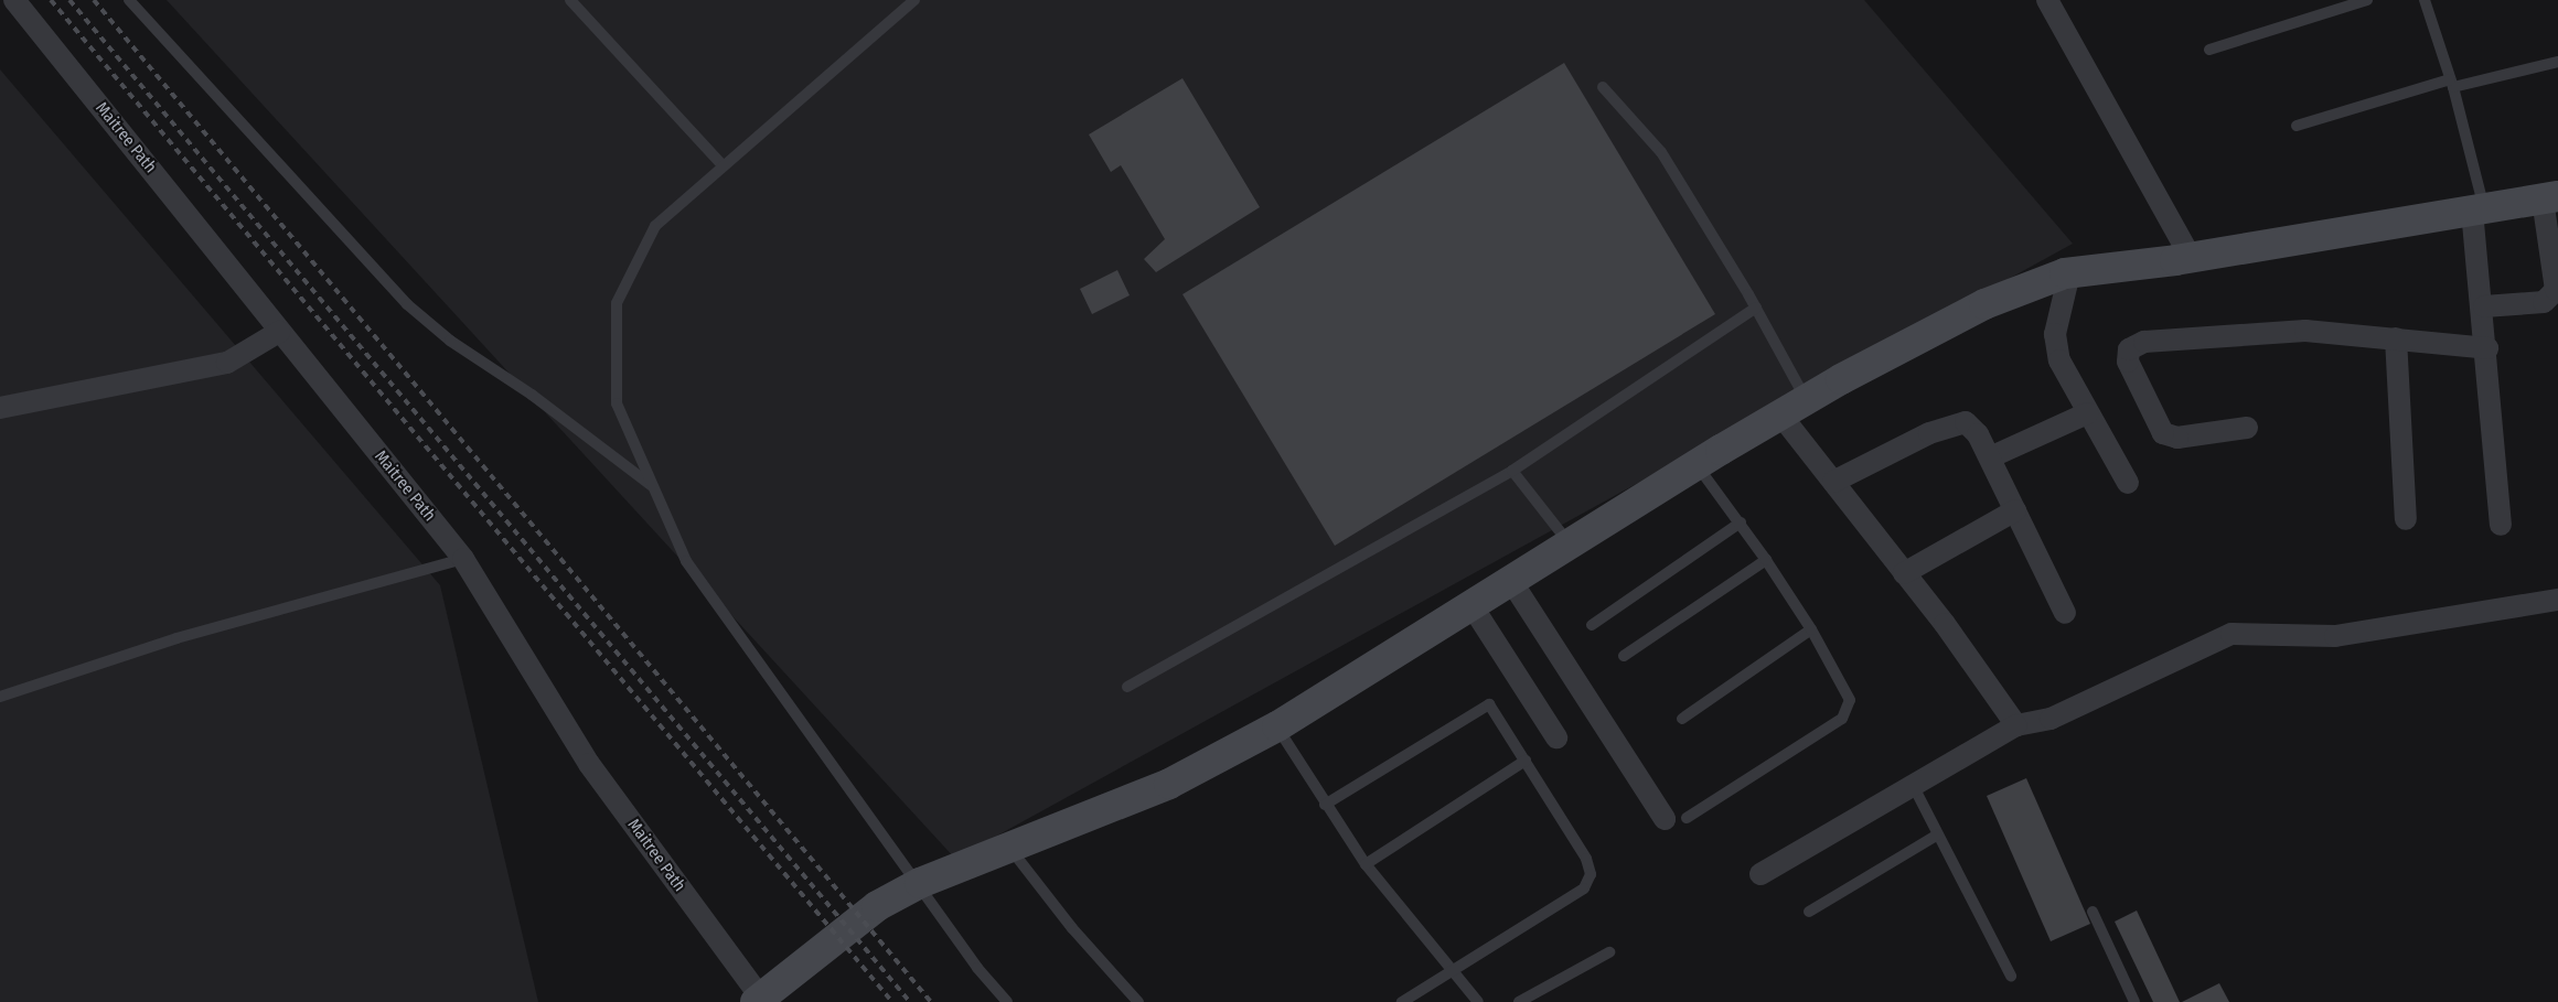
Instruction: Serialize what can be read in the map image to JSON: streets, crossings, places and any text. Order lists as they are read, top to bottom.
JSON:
{
  "streets": {
    "street": ["Maitree Path"]
  }
}
